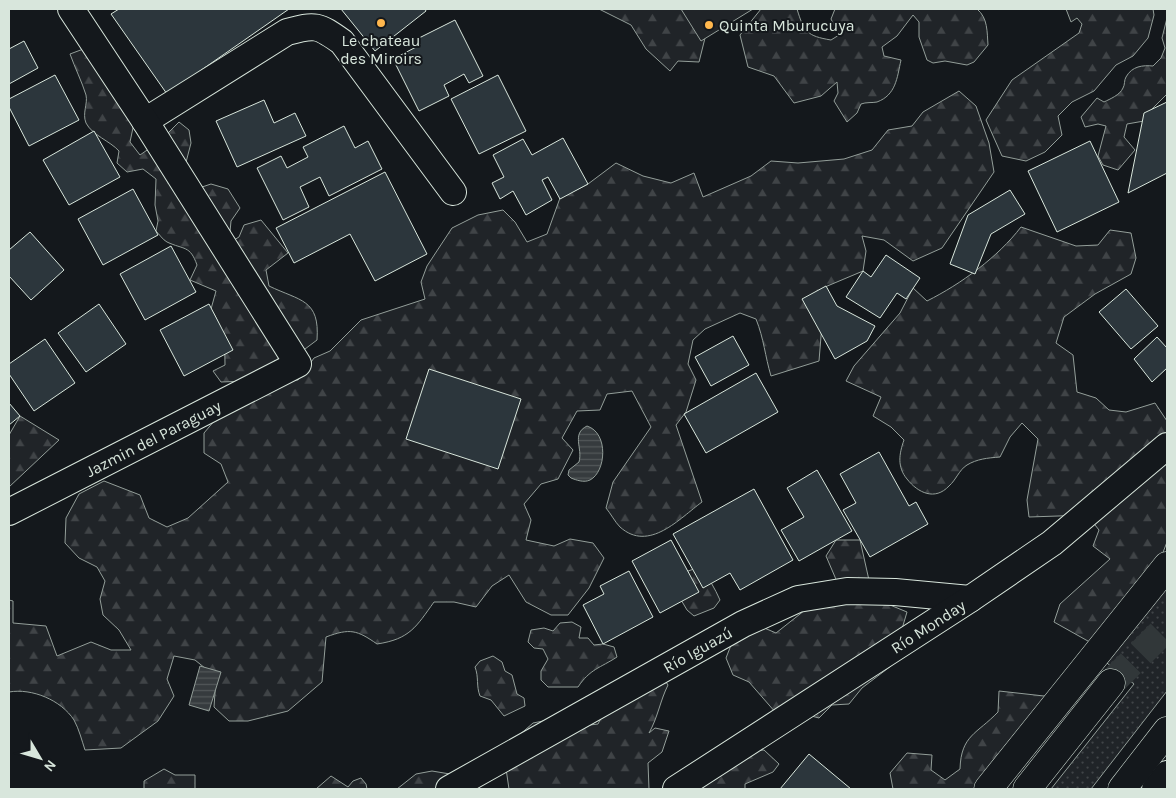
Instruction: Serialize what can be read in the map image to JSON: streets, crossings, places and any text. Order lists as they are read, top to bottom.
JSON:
{
  "streets": {
    "street": ["Jazmin del Paraguay", "Río Monday", "Río Iguazú"]
  },
  "crossings": [
    ["Río Monday", "Río Iguazú"]
  ],
  "places": ["Le chateau des Miroirs", "Quinta Mburucuya"],
  "north": "bottom right"
}
